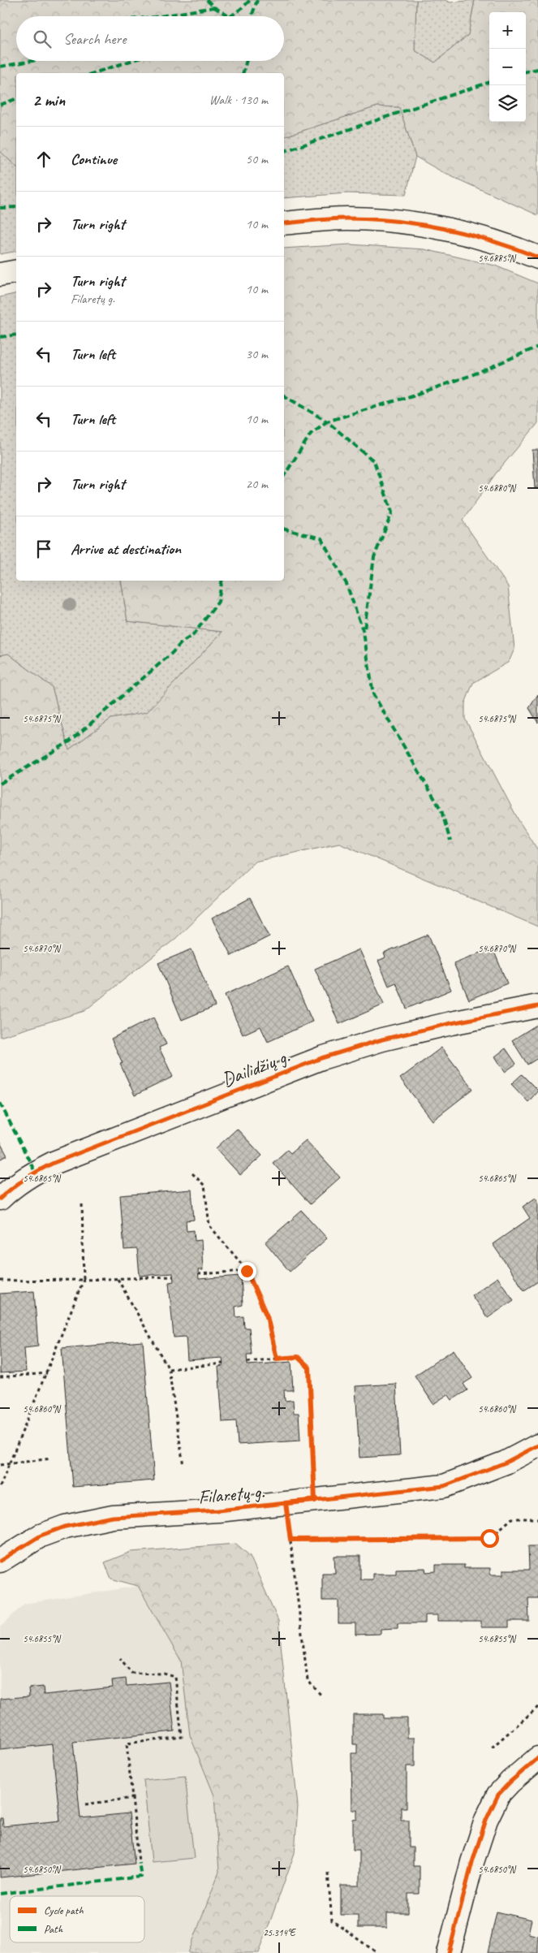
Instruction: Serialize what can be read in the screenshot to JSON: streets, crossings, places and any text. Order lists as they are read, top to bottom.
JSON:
{
  "streets": {
    "street": ["Dailidžių g.", "Filaretų g."]
  },
  "legend": ["Cycle path", "Path"],
  "page": {
    "map_buttons": ["+", "−"],
    "search": "Search here",
    "heading": ["2 min", "Walk · 130 m"],
    "list": [
      ["Continue", "50 m"],
      ["Turn right", "10 m"],
      ["Turn right", "Filaretų g.", "10 m"],
      ["Turn left", "30 m"],
      ["Turn left", "10 m"],
      ["Turn right", "20 m"],
      "Arrive at destination"
    ]
  },
  "coordinates": [
    "54.6885°N",
    "54.6880°N",
    "54.6875°N",
    "54.6870°N",
    "54.6865°N",
    "54.6860°N",
    "54.6855°N",
    "54.6850°N",
    "25.314°E"
  ]
}
